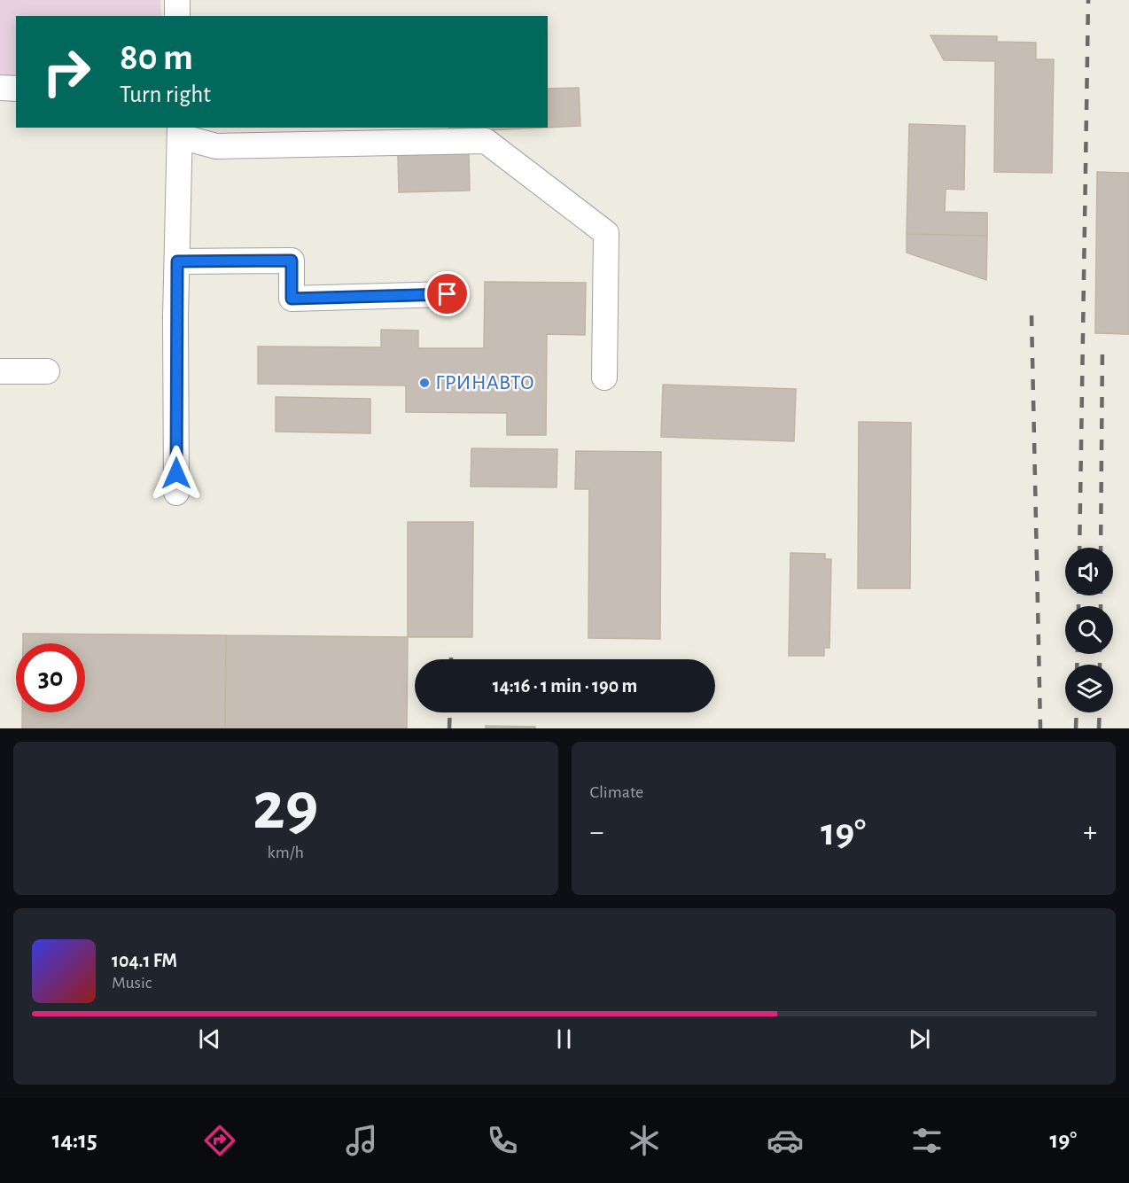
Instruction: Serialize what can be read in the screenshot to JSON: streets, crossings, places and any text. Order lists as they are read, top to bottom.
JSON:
{
  "places": ["ГРИНАВТО"],
  "page": {
    "turn": ["80 m", "Turn right"],
    "limit": "30",
    "trip": "14:16 · 1 min · 190 m",
    "tile": [
      ["29", "km/h"],
      "Climate"
    ],
    "heat": ["−", "19°", "+"],
    "song": ["104.1 FM", "Music"],
    "tabs": ["14:15", "19°"]
  }
}
